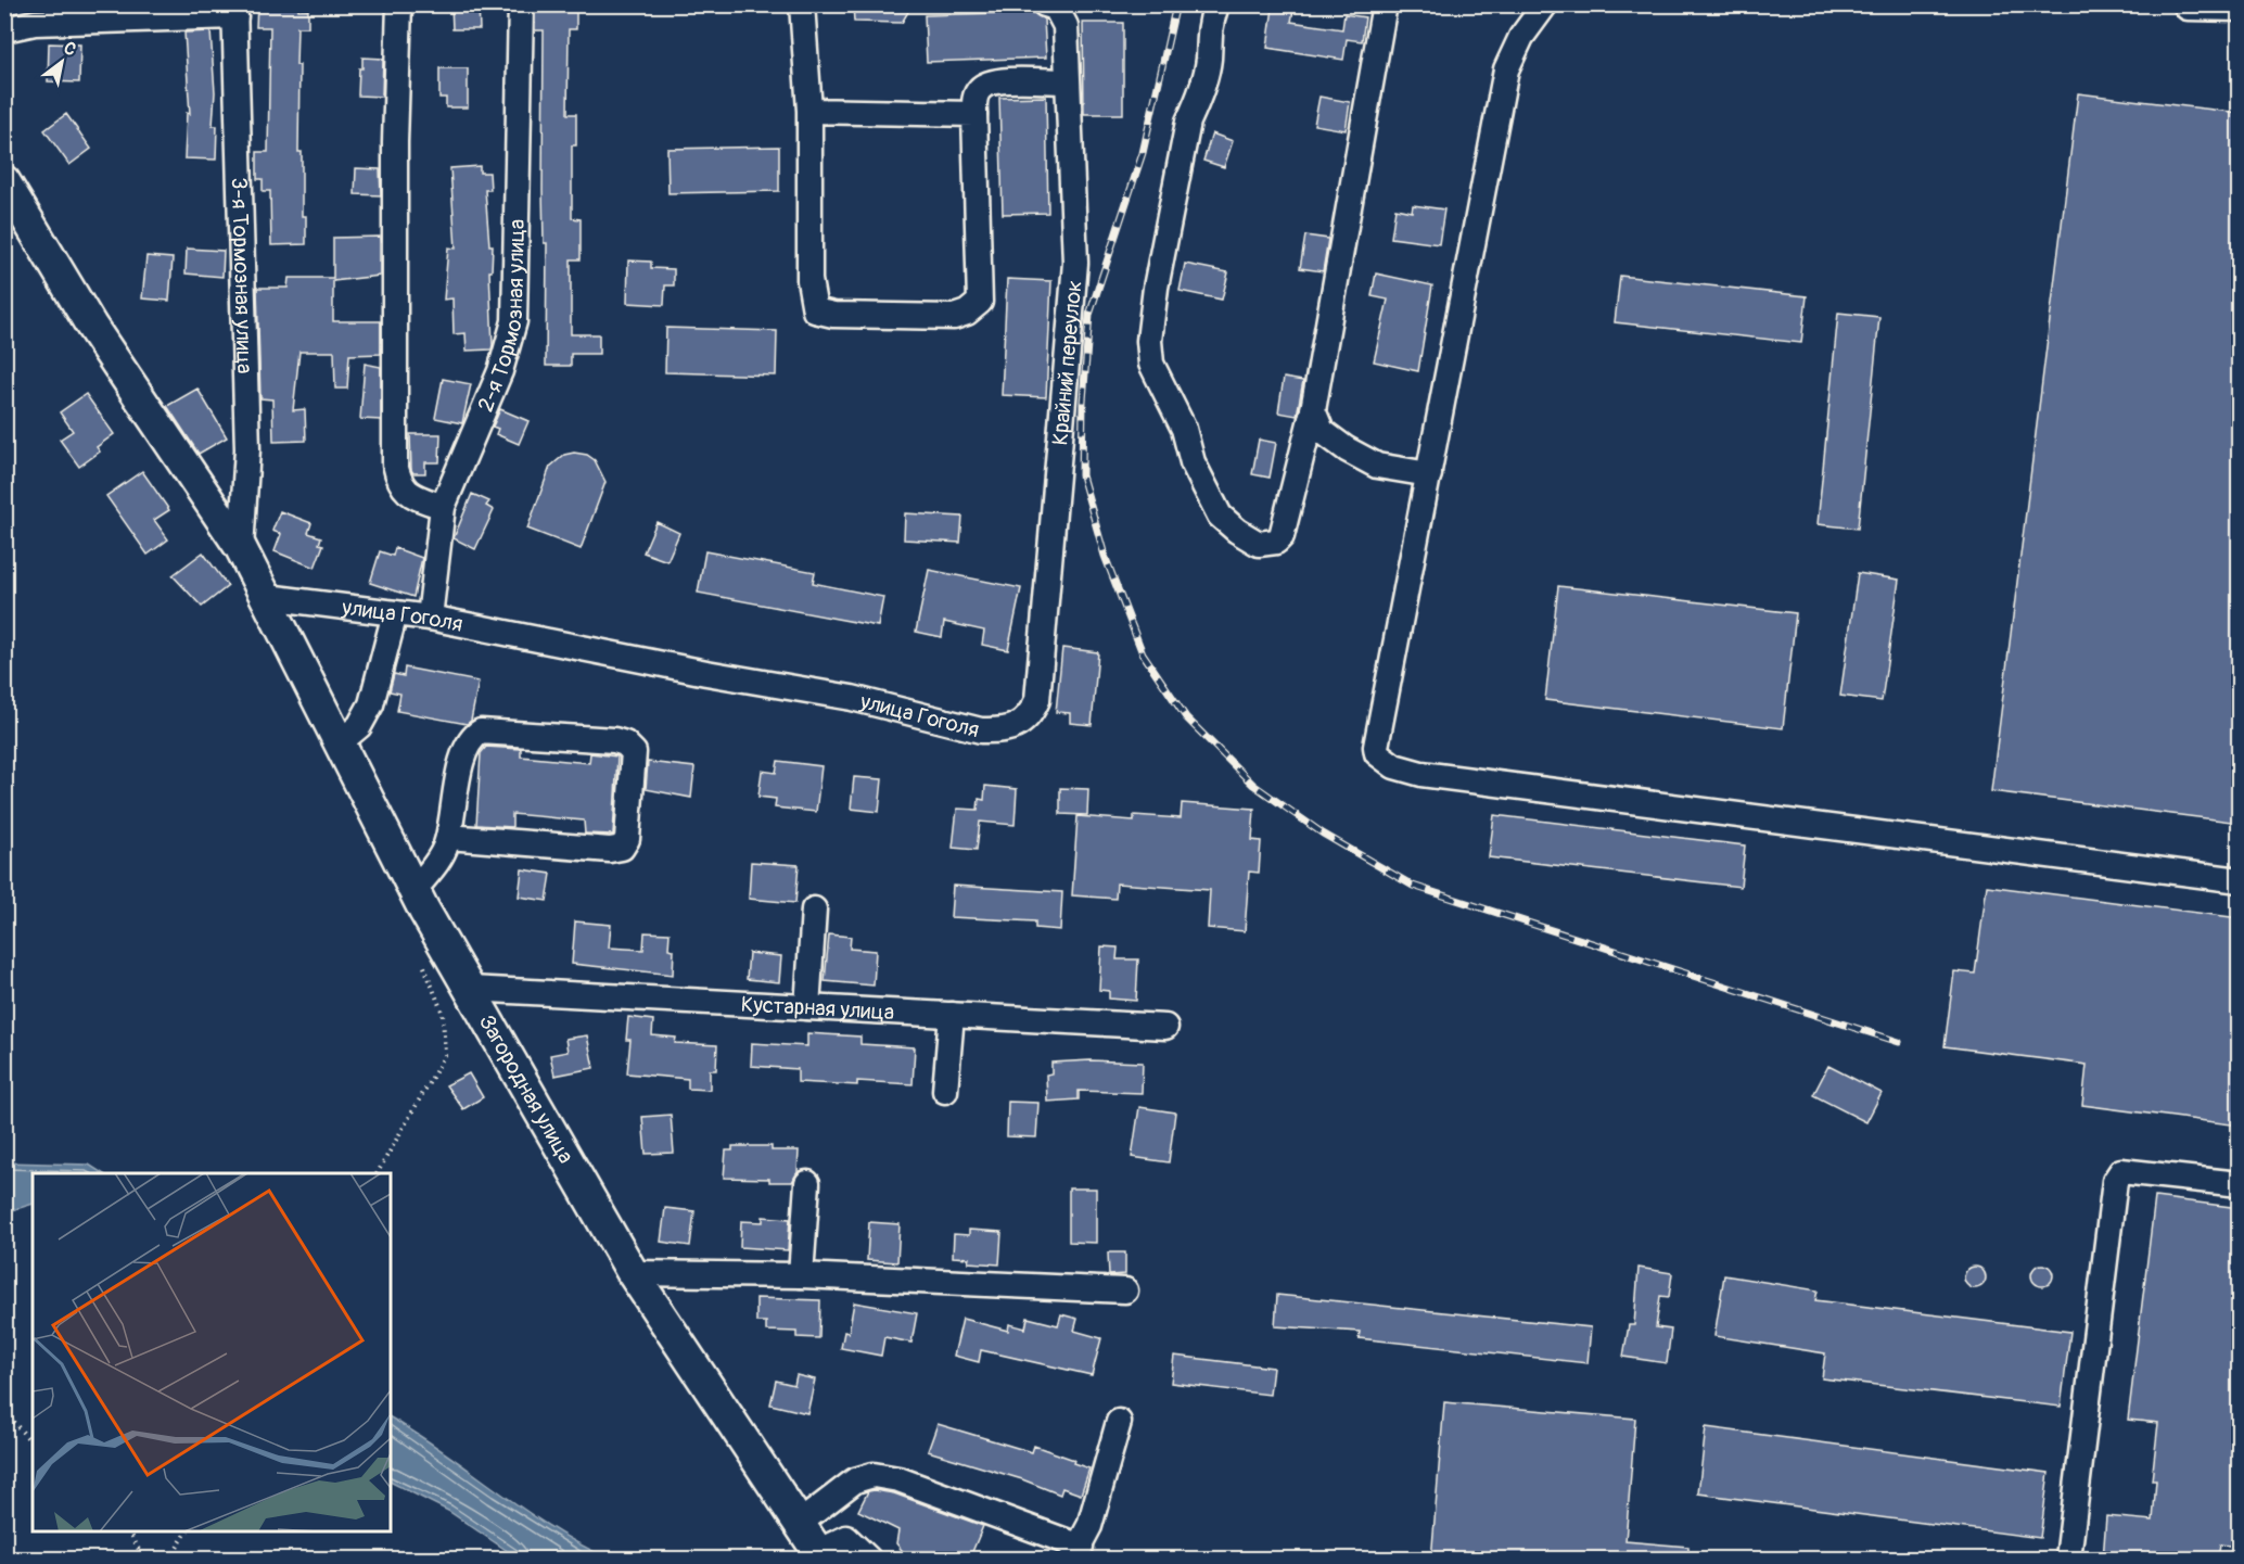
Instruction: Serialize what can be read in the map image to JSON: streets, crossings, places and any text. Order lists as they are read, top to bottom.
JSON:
{
  "streets": {
    "main road": ["Загородная улица"],
    "street": [
      "3-я Тормозная улица",
      "2-я Тормозная улица",
      "Крайний переулок",
      "улица Гоголя",
      "Кустарная улица"
    ]
  },
  "crossings": [
    ["2-я Тормозная улица", "улица Гоголя"],
    ["Крайний переулок", "улица Гоголя"],
    ["улица Гоголя", "Загородная улица"],
    ["Кустарная улица", "Загородная улица"]
  ],
  "north": "top right"
}
